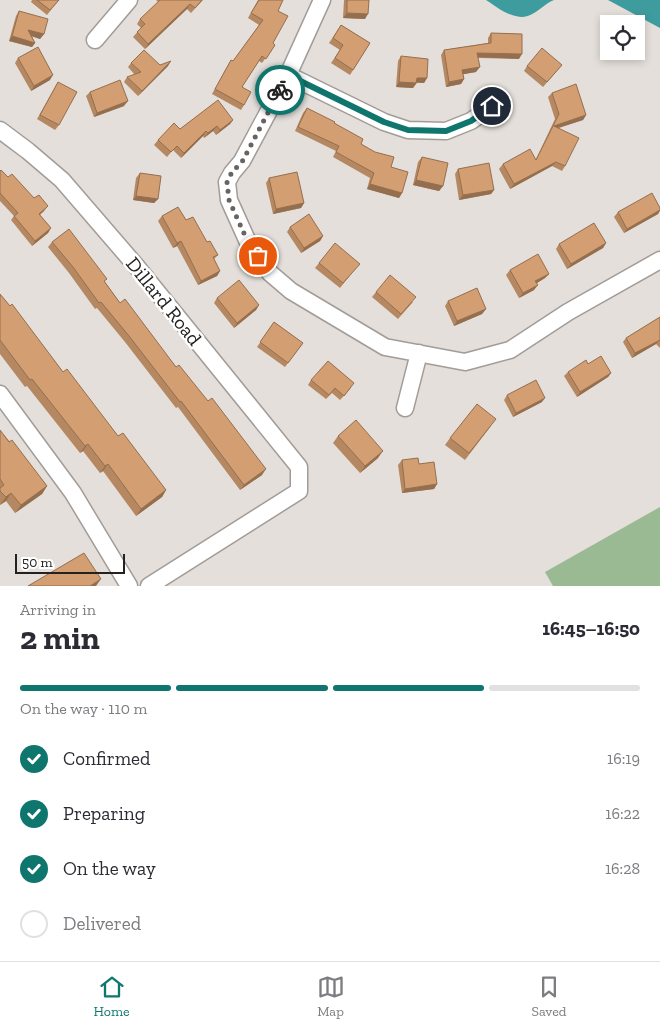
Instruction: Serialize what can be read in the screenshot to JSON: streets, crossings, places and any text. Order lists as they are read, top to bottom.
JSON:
{
  "streets": {
    "street": ["Dillard Road"]
  },
  "scale_bar": "50 m",
  "page": {
    "scale": "50 m",
    "heading": ["2 min", "Arriving in", "16:45–16:50"],
    "bar": "On the way · 110 m",
    "list": [
      ["Confirmed", "16:19"],
      ["Preparing", "16:22"],
      ["On the way", "16:28"],
      "Delivered"
    ],
    "tabs": ["Home", "Map", "Saved"]
  }
}
